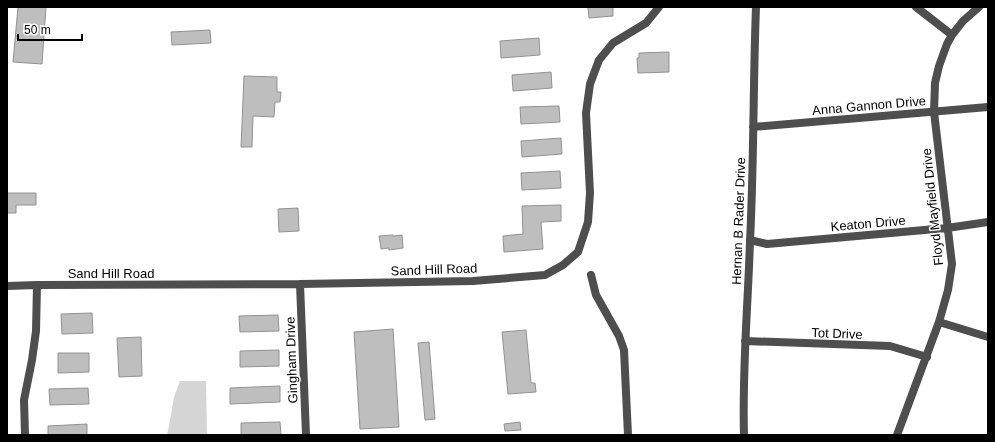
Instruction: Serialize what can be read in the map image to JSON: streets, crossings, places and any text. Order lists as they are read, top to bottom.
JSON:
{
  "streets": {
    "street": [
      "Anna Gannon Drive",
      "Floyd Mayfield Drive",
      "Hernan B Rader Drive",
      "Keaton Drive",
      "Sand Hill Road",
      "Tot Drive",
      "Gingham Drive"
    ]
  },
  "crossings": [
    ["Anna Gannon Drive", "Floyd Mayfield Drive"],
    ["Anna Gannon Drive", "Hernan B Rader Drive"],
    ["Floyd Mayfield Drive", "Keaton Drive"],
    ["Floyd Mayfield Drive", "Tot Drive"],
    ["Hernan B Rader Drive", "Keaton Drive"],
    ["Hernan B Rader Drive", "Tot Drive"],
    ["Sand Hill Road", "Gingham Drive"]
  ],
  "scale_bar": "50 m"
}
